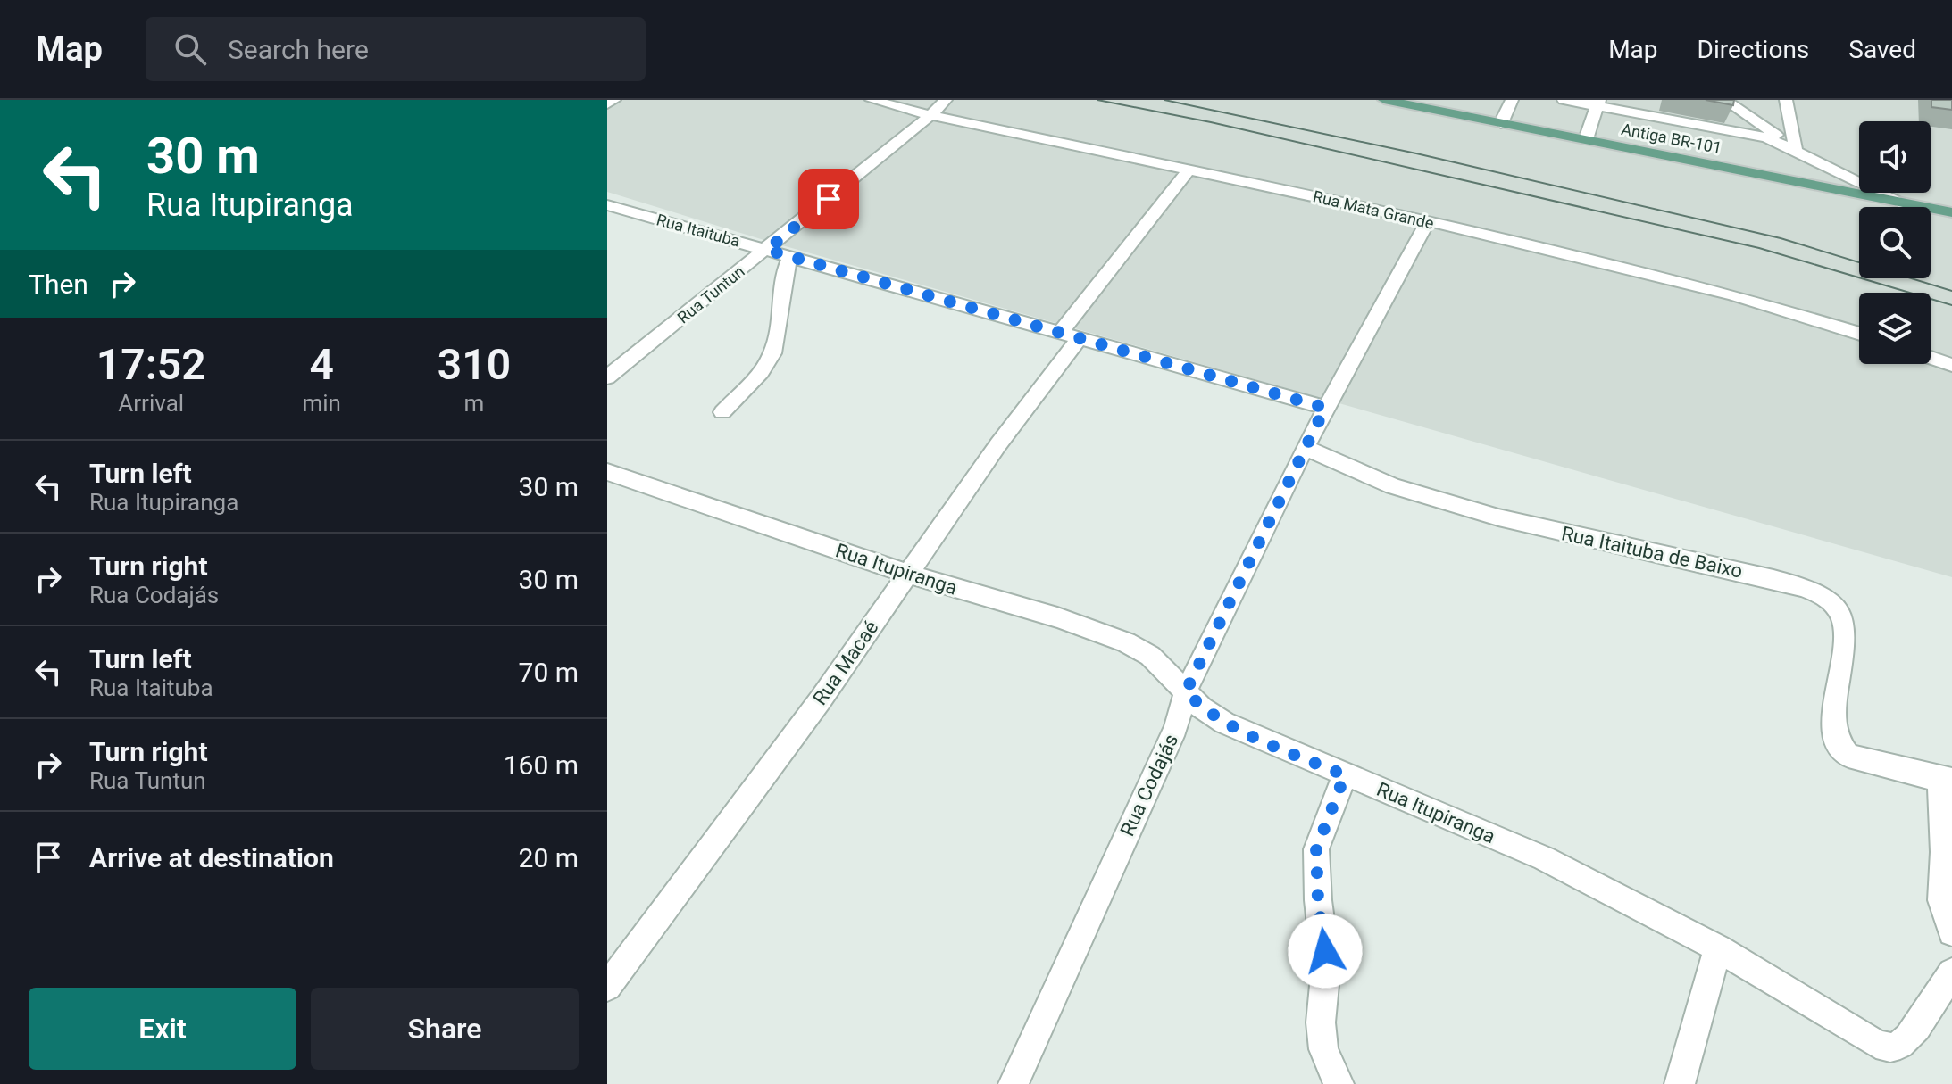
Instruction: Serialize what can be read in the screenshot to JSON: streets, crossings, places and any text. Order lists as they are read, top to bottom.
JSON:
{
  "streets": {
    "main road": ["Antiga BR-101"],
    "street": [
      "Rua Mata Grande",
      "Rua Itaituba",
      "Rua Tuntun",
      "Rua Itaituba de Baixo",
      "Rua Itupiranga",
      "Rua Macaé",
      "Rua Codajás"
    ]
  },
  "crossings": [
    ["Rua Mata Grande", "Rua Tuntun"],
    ["Rua Mata Grande", "Rua Macaé"],
    ["Rua Mata Grande", "Rua Codajás"],
    ["Rua Itaituba", "Rua Tuntun"],
    ["Rua Itaituba", "Rua Macaé"],
    ["Rua Itaituba", "Rua Codajás"],
    ["Rua Itaituba de Baixo", "Rua Codajás"],
    ["Rua Itupiranga", "Rua Macaé"],
    ["Rua Itupiranga", "Rua Codajás"]
  ],
  "page": {
    "header": "Map",
    "search": "Search here",
    "nav": ["Map", "Directions", "Saved"],
    "turn": ["30 m", "Rua Itupiranga"],
    "then": "Then",
    "eta": [
      "17:52",
      "Arrival",
      "4",
      "min",
      "310",
      "m"
    ],
    "list": [
      {
        "name": "Turn left",
        "note": "Rua Itupiranga",
        "value": "30 m"
      },
      {
        "name": "Turn right",
        "note": "Rua Codajás",
        "value": "30 m"
      },
      {
        "name": "Turn left",
        "note": "Rua Itaituba",
        "value": "70 m"
      },
      {
        "name": "Turn right",
        "note": "Rua Tuntun",
        "value": "160 m"
      },
      {
        "name": "Arrive at destination",
        "value": "20 m"
      }
    ],
    "buttons": ["Exit", "Share"]
  }
}
